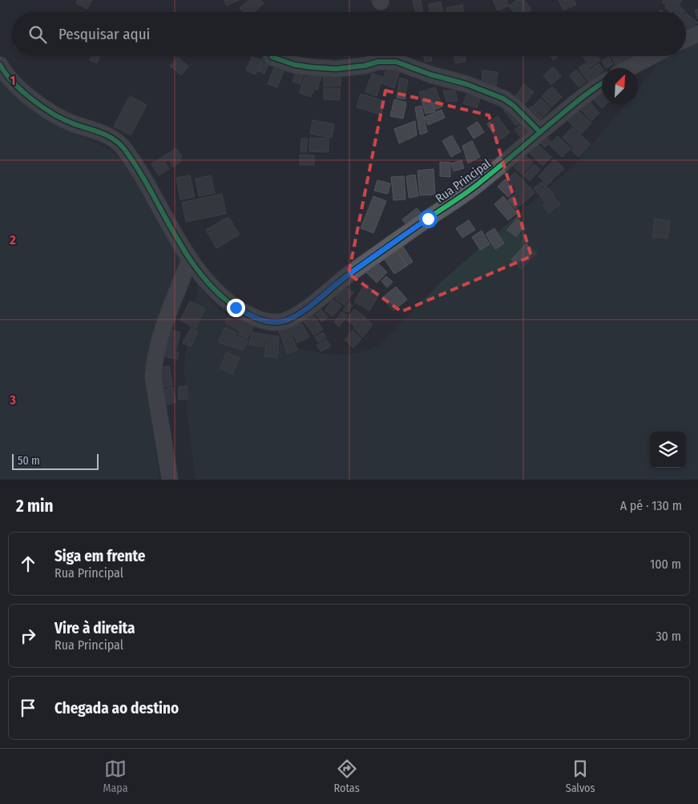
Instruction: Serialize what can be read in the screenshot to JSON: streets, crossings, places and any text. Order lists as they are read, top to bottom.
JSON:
{
  "streets": {
    "street": ["Rua Principal"]
  },
  "scale_bar": "50 m",
  "north": "top right",
  "page": {
    "search": "Pesquisar aqui",
    "scale": "50 m",
    "heading": ["2 min", "A pé · 130 m"],
    "list": [
      ["Siga em frente", "Rua Principal", "100 m"],
      ["Vire à direita", "Rua Principal", "30 m"],
      "Chegada ao destino"
    ],
    "nav": ["Mapa", "Rotas", "Salvos"]
  },
  "grid": {
    "rows": ["1", "2", "3"]
  }
}
